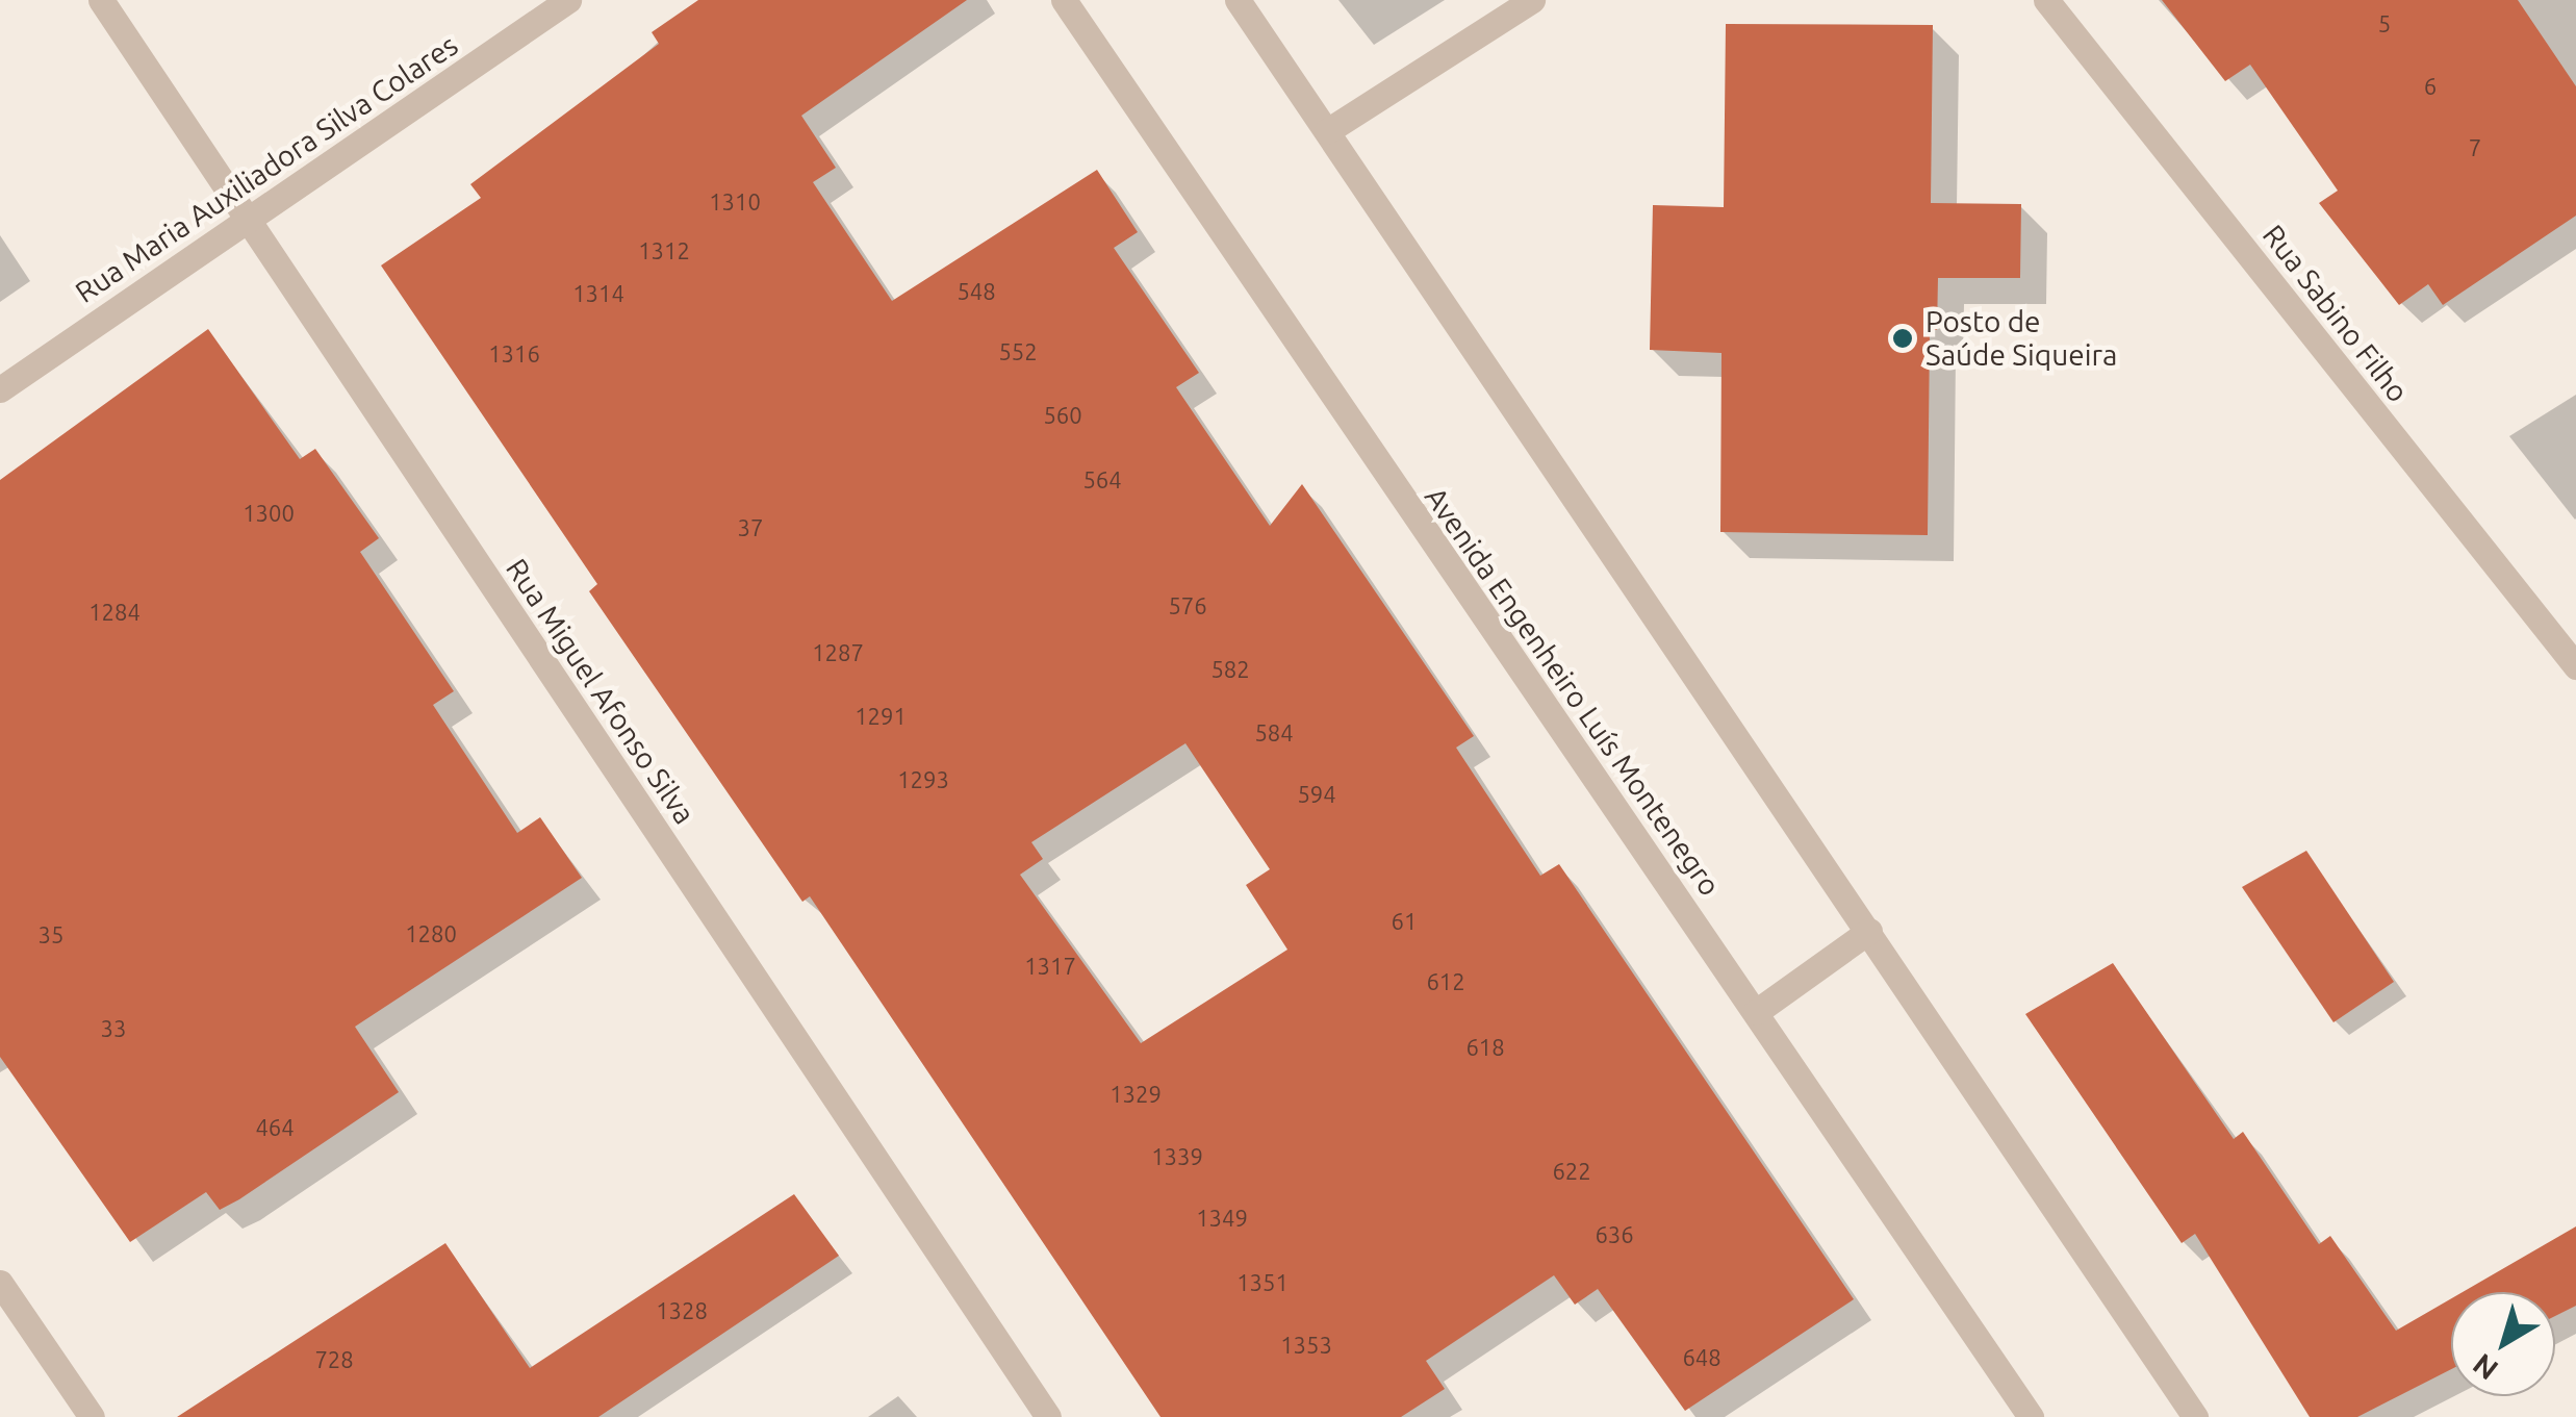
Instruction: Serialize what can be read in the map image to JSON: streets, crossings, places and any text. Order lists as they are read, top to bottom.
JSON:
{
  "streets": {
    "street": [
      "Rua Maria Auxiliadora Silva Colares",
      "Rua Sabino Filho",
      "Rua Miguel Afonso Silva",
      "Avenida Engenheiro Luís Montenegro"
    ]
  },
  "crossings": [
    ["Rua Maria Auxiliadora Silva Colares", "Rua Miguel Afonso Silva"]
  ],
  "places": ["Posto de Saúde Siqueira"],
  "house_numbers": [
    "5",
    "6",
    "7",
    "1310",
    "1312",
    "548",
    "1314",
    "552",
    "1316",
    "560",
    "564",
    "1300",
    "37",
    "576",
    "1284",
    "1287",
    "582",
    "1291",
    "584",
    "1293",
    "594",
    "61",
    "1280",
    "35",
    "1317",
    "612",
    "33",
    "618",
    "1329",
    "464",
    "1339",
    "622",
    "1349",
    "636",
    "1351",
    "1328",
    "1353",
    "648",
    "728"
  ],
  "north": "bottom left"
}
